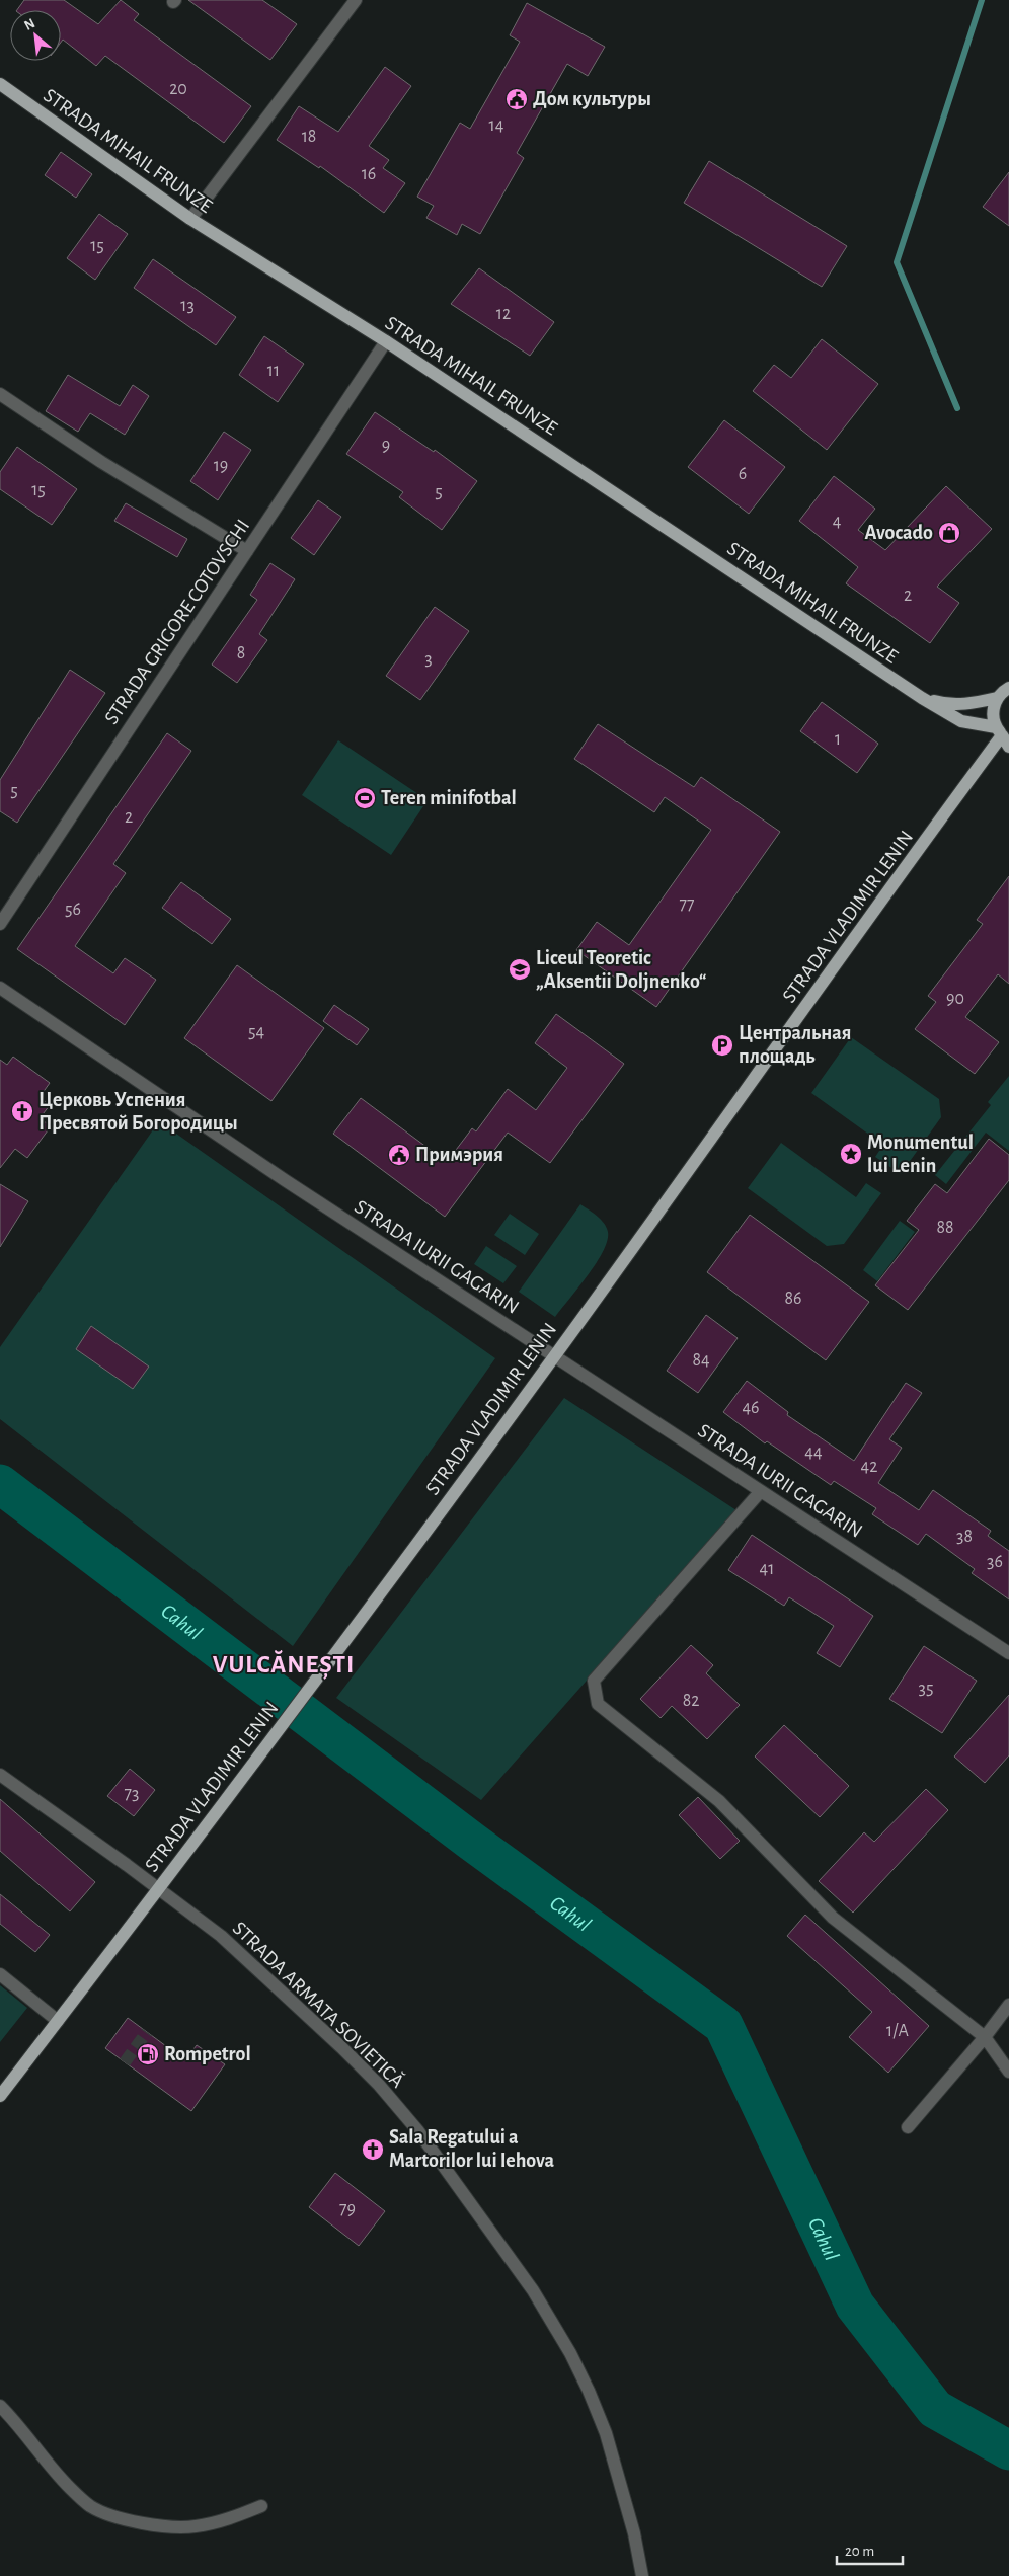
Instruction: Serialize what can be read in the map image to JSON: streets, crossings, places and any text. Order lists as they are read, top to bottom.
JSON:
{
  "streets": {
    "main road": ["STRADA MIHAIL FRUNZE", "STRADA VLADIMIR LENIN"],
    "street": ["STRADA GRIGORE COTOVSCHI", "STRADA IURII GAGARIN", "STRADA ARMATA SOVIETICĂ"]
  },
  "crossings": [
    ["STRADA MIHAIL FRUNZE", "STRADA GRIGORE COTOVSCHI"],
    ["STRADA MIHAIL FRUNZE", "STRADA VLADIMIR LENIN"],
    ["STRADA VLADIMIR LENIN", "STRADA IURII GAGARIN"],
    ["STRADA VLADIMIR LENIN", "STRADA ARMATA SOVIETICĂ"]
  ],
  "districts": ["VULCĂNEȘTI"],
  "water": ["Cahul"],
  "places": {
    "public building": ["Дом культуры", "Примэрия"],
    "shop": ["Avocado"],
    "sports": ["Teren minifotbal"],
    "school or university": ["Liceul Teoretic „Aksentii Doljnenko“"],
    "parking": ["Центральная площадь"],
    "church": ["Церковь Успения Пресвятой Богородицы", "Sala Regatului a Martorilor lui Iehova"],
    "place": ["Monumentul lui Lenin"],
    "fuel station": ["Rompetrol"]
  },
  "house_numbers": [
    "20",
    "14",
    "18",
    "16",
    "15",
    "13",
    "12",
    "11",
    "9",
    "19",
    "6",
    "15",
    "5",
    "4",
    "2",
    "8",
    "3",
    "1",
    "5",
    "2",
    "77",
    "56",
    "90",
    "54",
    "88",
    "86",
    "84",
    "46",
    "44",
    "42",
    "38",
    "36",
    "41",
    "35",
    "82",
    "73",
    "1/A",
    "79"
  ],
  "scale_bar": "20 m",
  "north": "top left"
}
